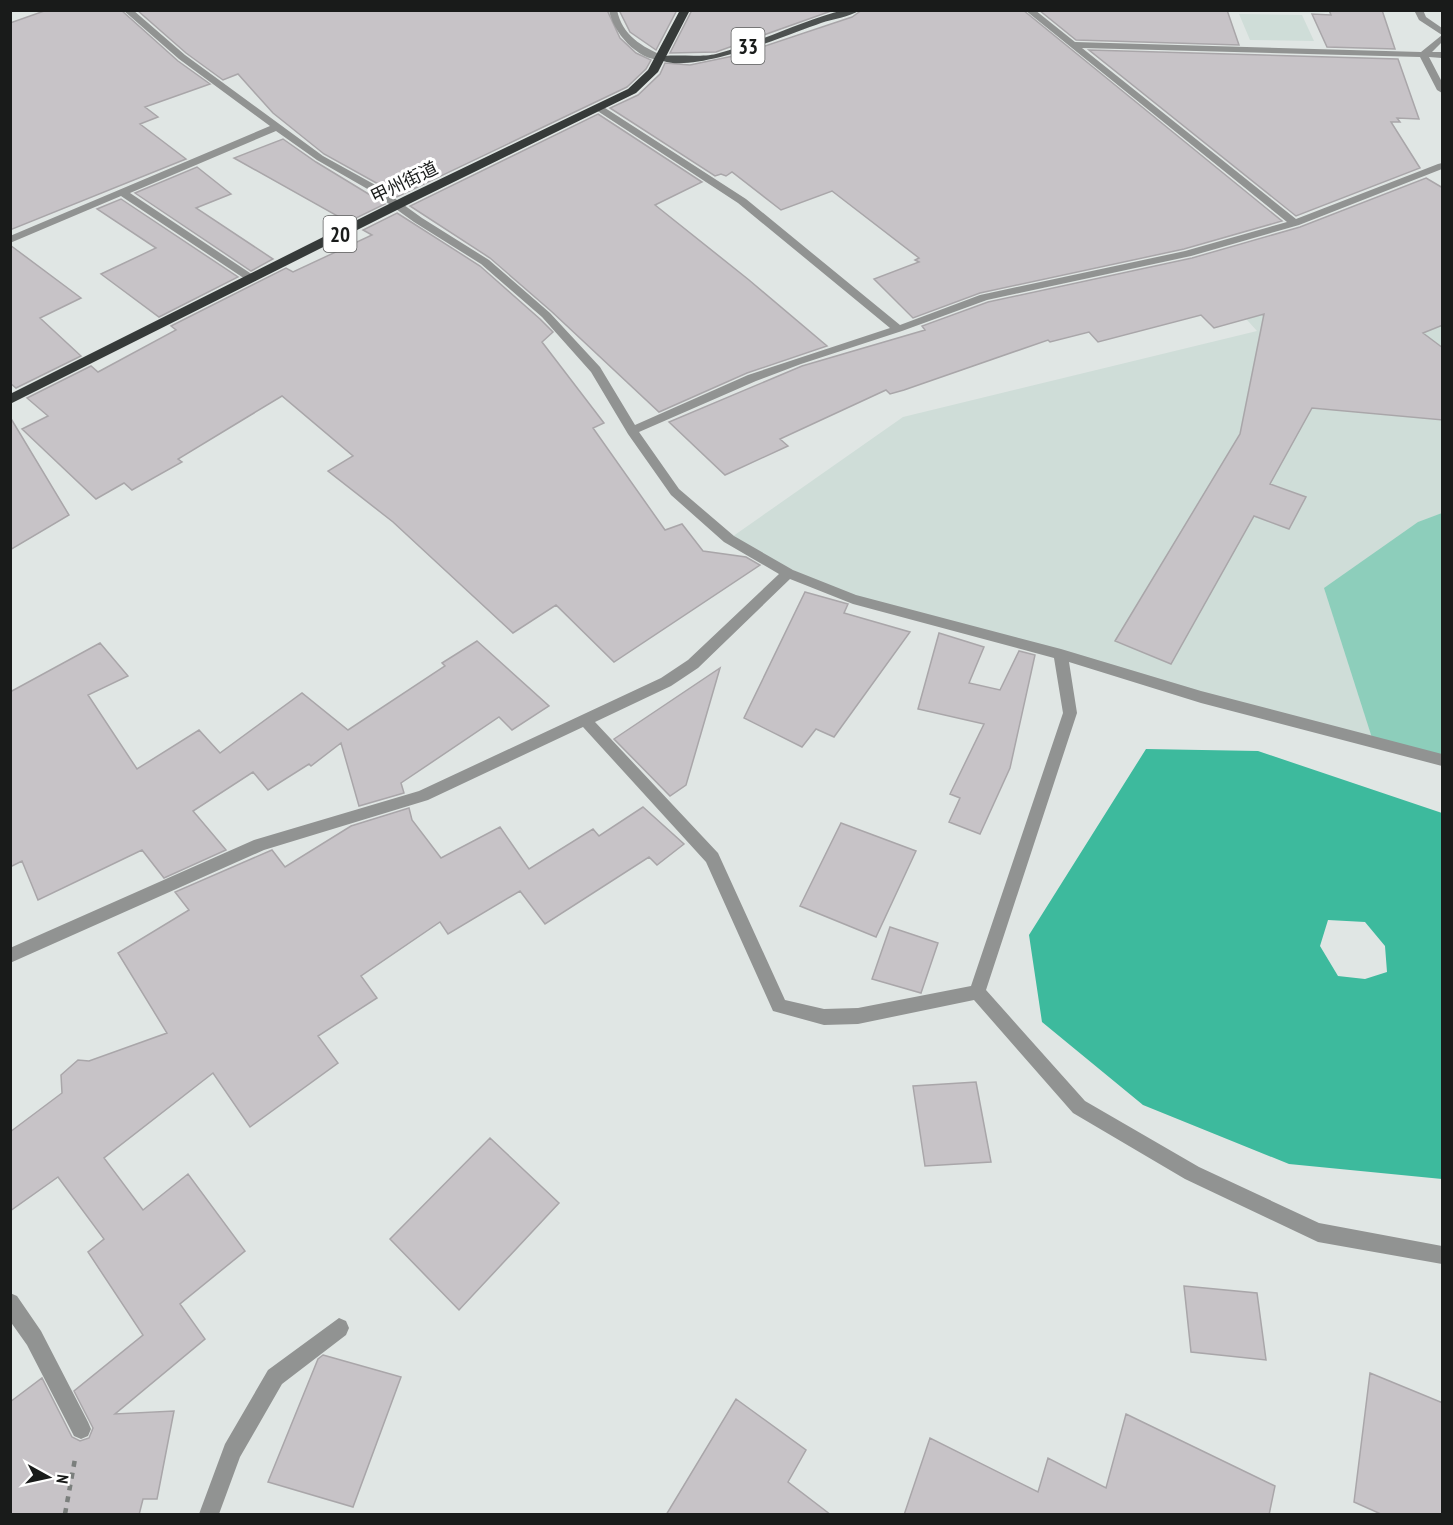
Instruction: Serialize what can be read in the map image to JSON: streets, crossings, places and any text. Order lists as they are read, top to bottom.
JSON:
{
  "streets": {
    "highway": ["甲州街道", "20"],
    "main road": ["33"]
  },
  "crossings": [
    ["33", "甲州街道"]
  ],
  "north": "right"
}
